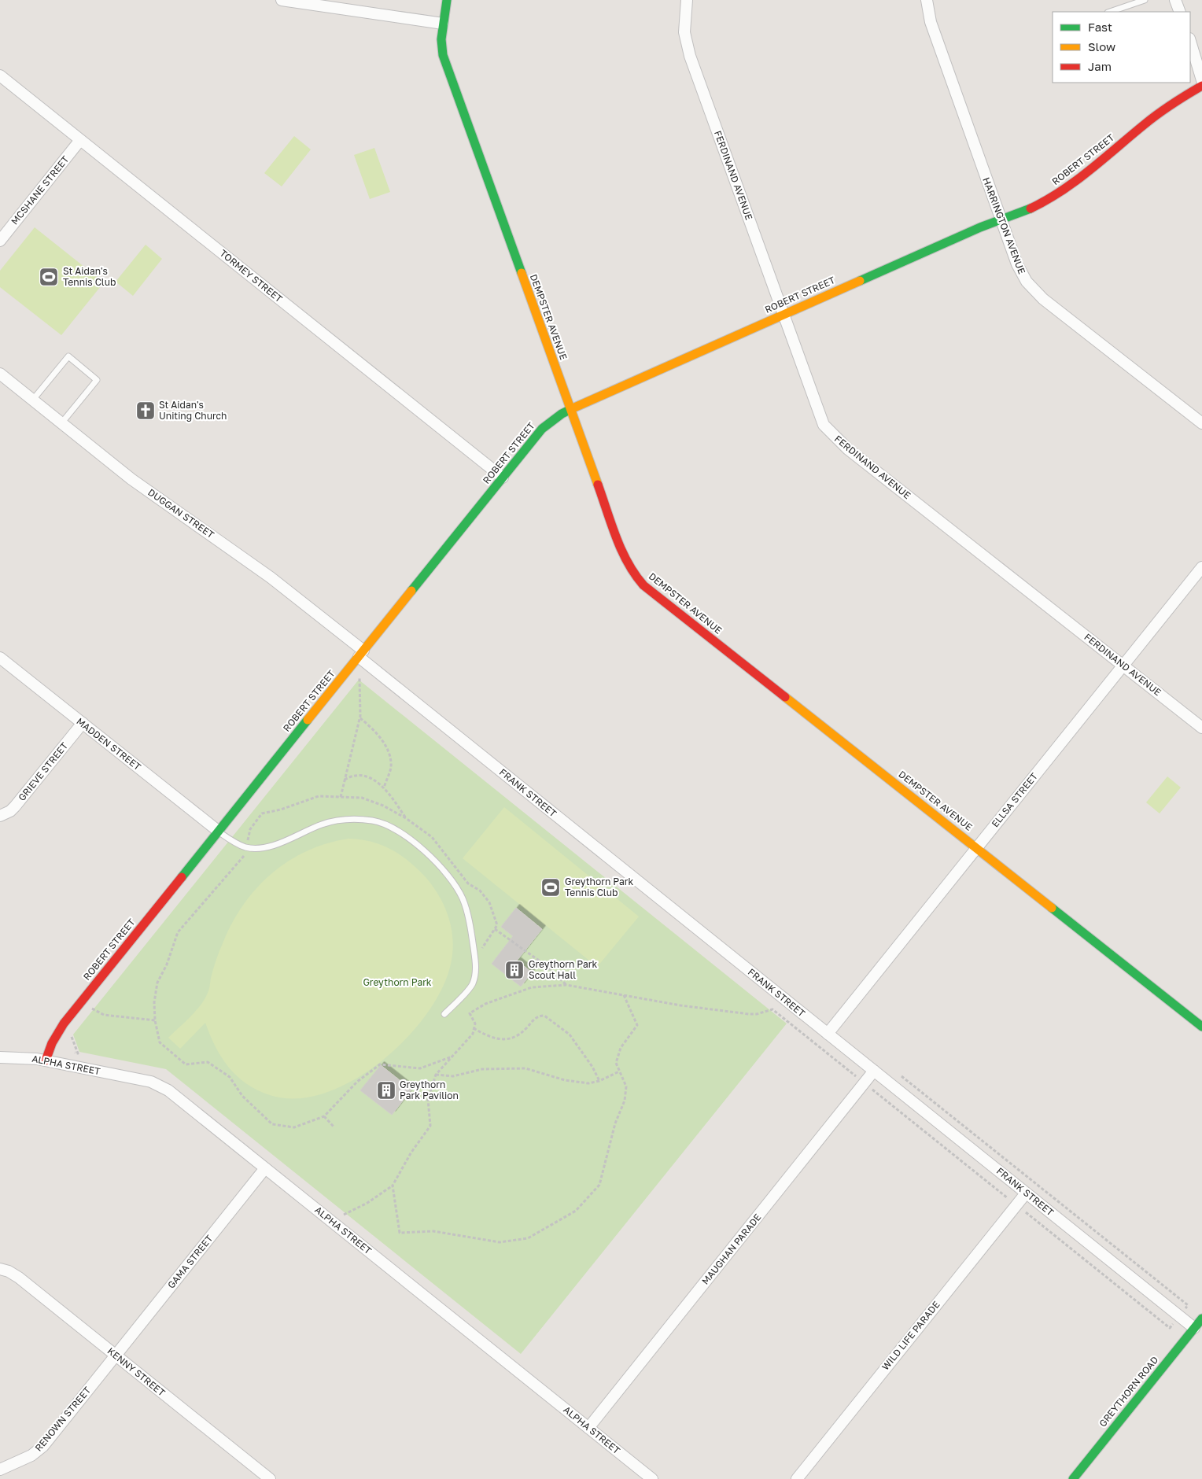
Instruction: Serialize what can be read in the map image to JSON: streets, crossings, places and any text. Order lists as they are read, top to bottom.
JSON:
{
  "streets": {
    "street": [
      "ROBERT STREET",
      "FERDINAND AVENUE",
      "MCSHANE STREET",
      "HARRINGTON AVENUE",
      "TORMEY STREET",
      "DEMPSTER AVENUE",
      "DUGGAN STREET",
      "MADDEN STREET",
      "GRIEVE STREET",
      "FRANK STREET",
      "ELLSA STREET",
      "ALPHA STREET",
      "MAUGHAN PARADE",
      "GAMA STREET",
      "WILD LIFE PARADE",
      "KENNY STREET",
      "GREYTHORN ROAD",
      "RENOWN STREET"
    ]
  },
  "crossings": [
    ["ROBERT STREET", "FERDINAND AVENUE"],
    ["ROBERT STREET", "HARRINGTON AVENUE"],
    ["ROBERT STREET", "TORMEY STREET"],
    ["ROBERT STREET", "DEMPSTER AVENUE"],
    ["ROBERT STREET", "DUGGAN STREET"],
    ["ROBERT STREET", "MADDEN STREET"],
    ["ROBERT STREET", "FRANK STREET"],
    ["ROBERT STREET", "ALPHA STREET"],
    ["FERDINAND AVENUE", "ELLSA STREET"],
    ["MCSHANE STREET", "TORMEY STREET"],
    ["DEMPSTER AVENUE", "ELLSA STREET"],
    ["DUGGAN STREET", "FRANK STREET"],
    ["MADDEN STREET", "GRIEVE STREET"],
    ["FRANK STREET", "ELLSA STREET"],
    ["FRANK STREET", "MAUGHAN PARADE"],
    ["FRANK STREET", "WILD LIFE PARADE"],
    ["FRANK STREET", "GREYTHORN ROAD"],
    ["ALPHA STREET", "MAUGHAN PARADE"],
    ["ALPHA STREET", "GAMA STREET"],
    ["GAMA STREET", "KENNY STREET"],
    ["GAMA STREET", "RENOWN STREET"],
    ["KENNY STREET", "RENOWN STREET"]
  ],
  "parks": ["Greythorn Park"],
  "places": {
    "sports": ["St Aidan's Tennis Club", "Greythorn Park Tennis Club"],
    "church": ["St Aidan's Uniting Church"],
    "building": ["Greythorn Park Scout Hall", "Greythorn Park Pavilion"]
  },
  "legend": ["Fast", "Slow", "Jam"]
}
